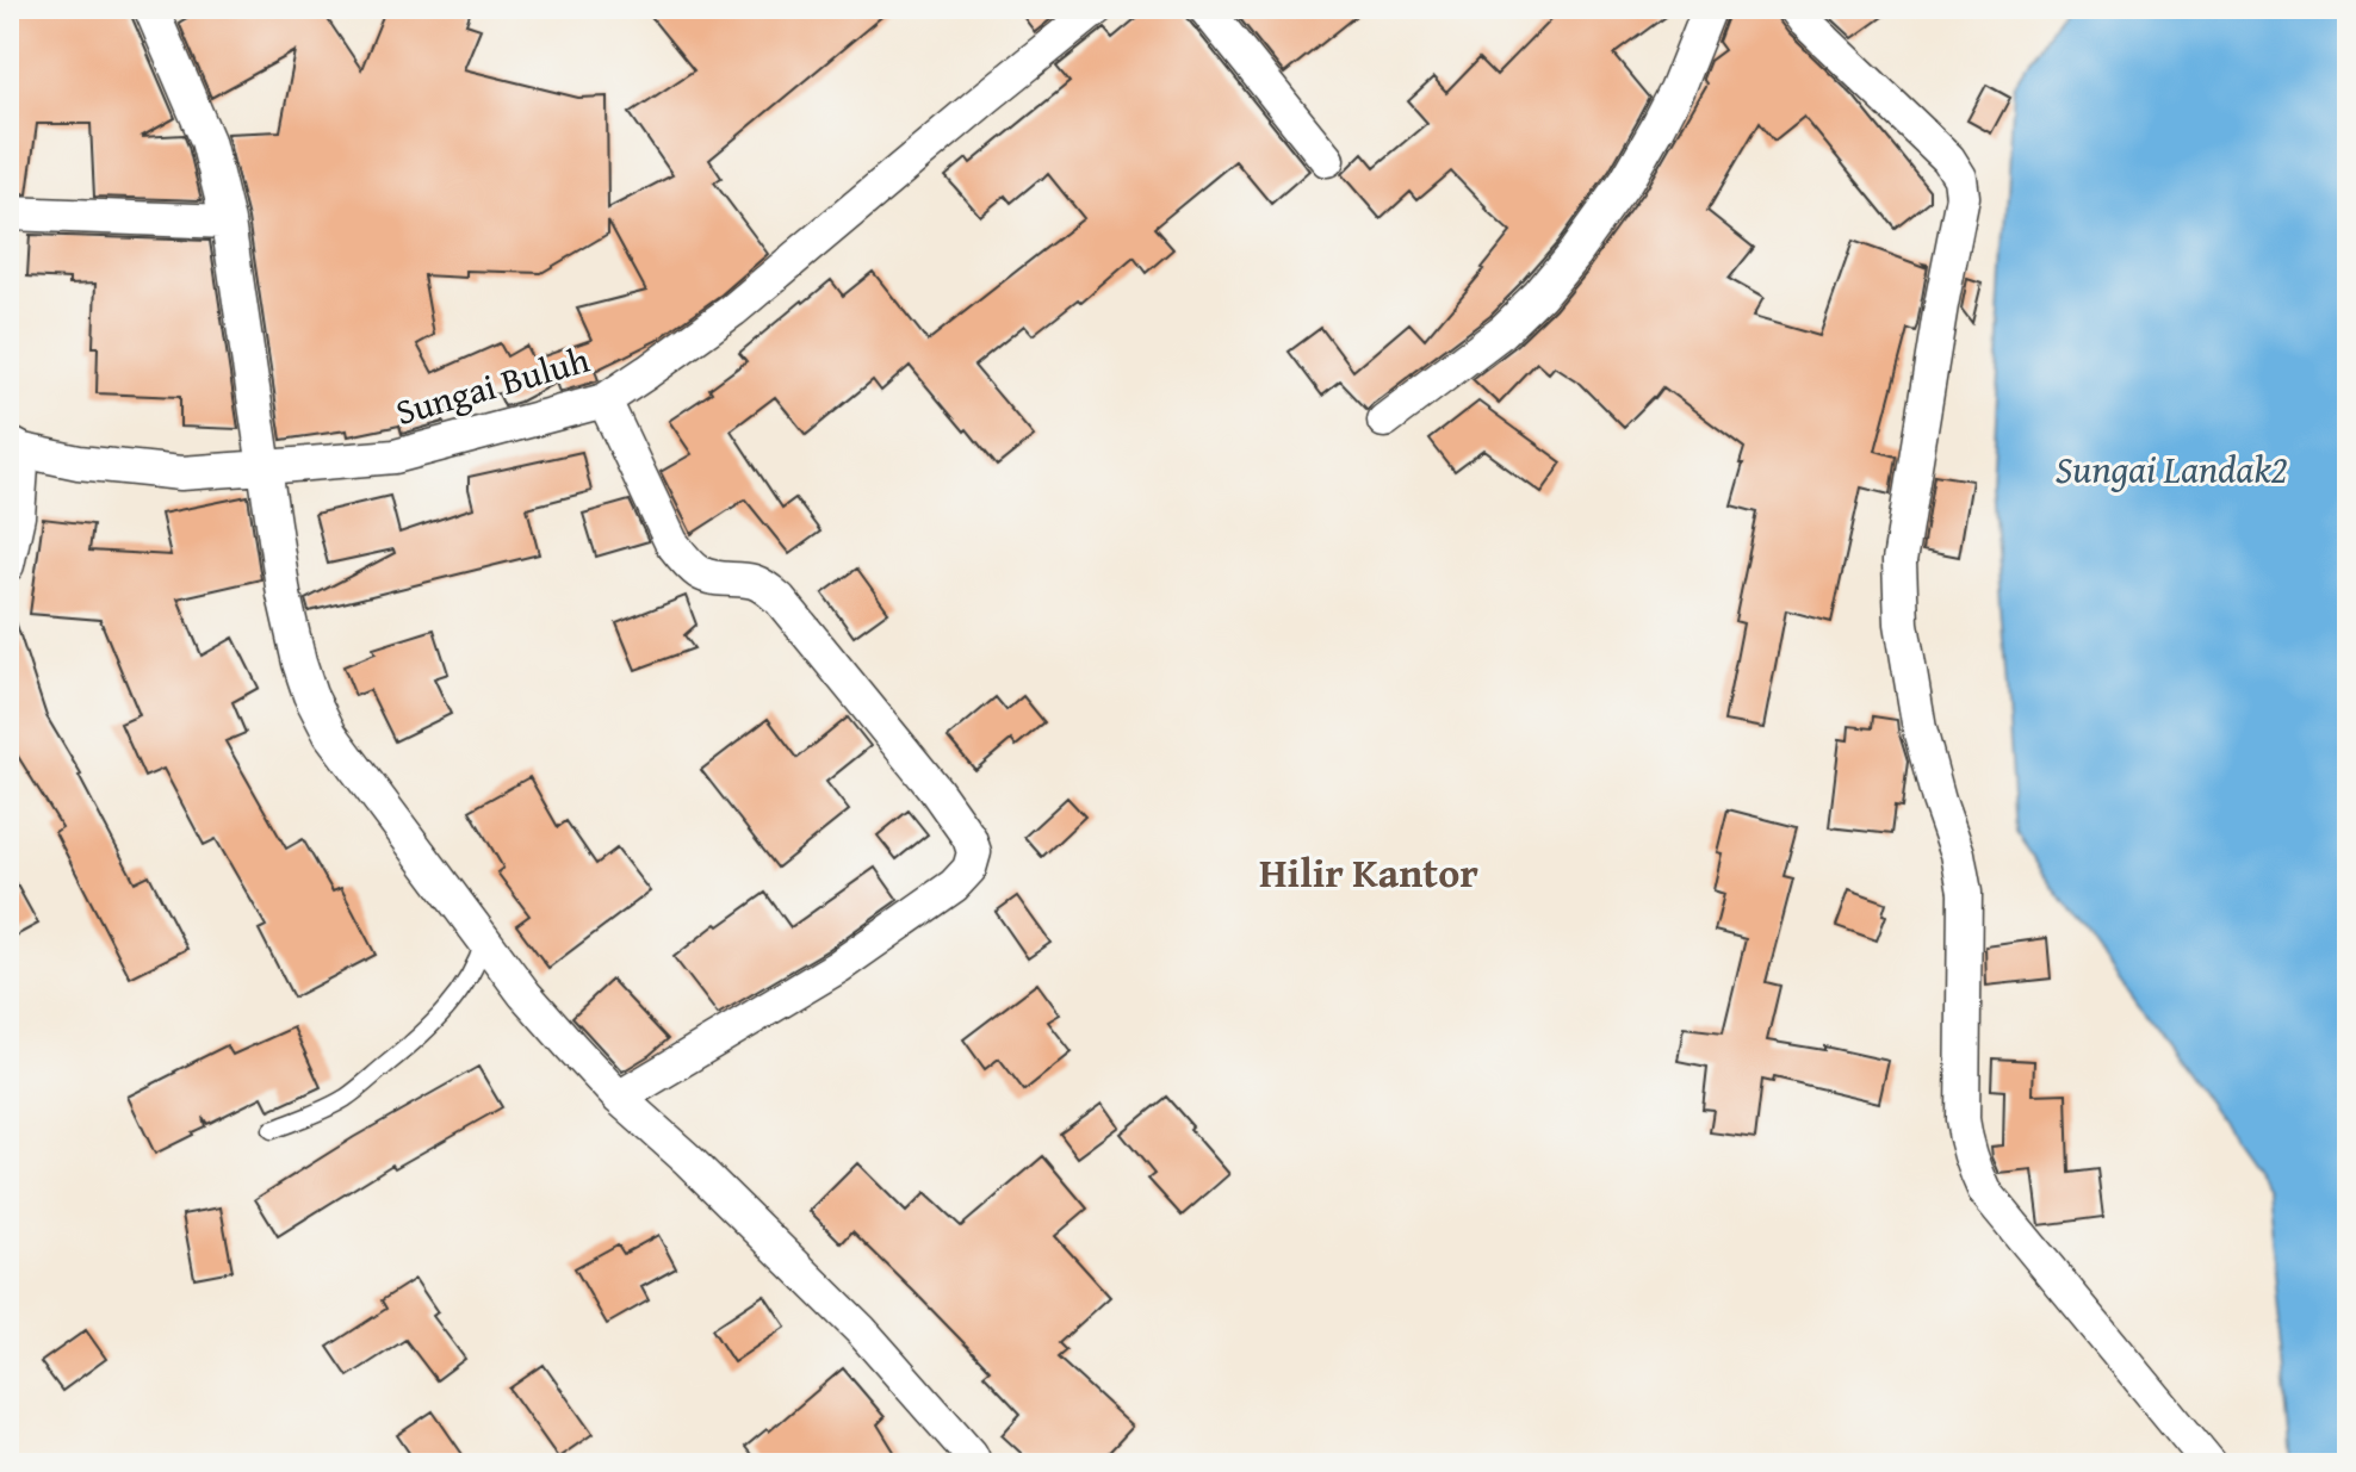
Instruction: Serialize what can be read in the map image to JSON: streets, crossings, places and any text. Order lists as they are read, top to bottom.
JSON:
{
  "streets": {
    "street": ["Sungai Buluh"]
  },
  "districts": ["Hilir Kantor"],
  "water": ["Sungai Landak2"]
}
